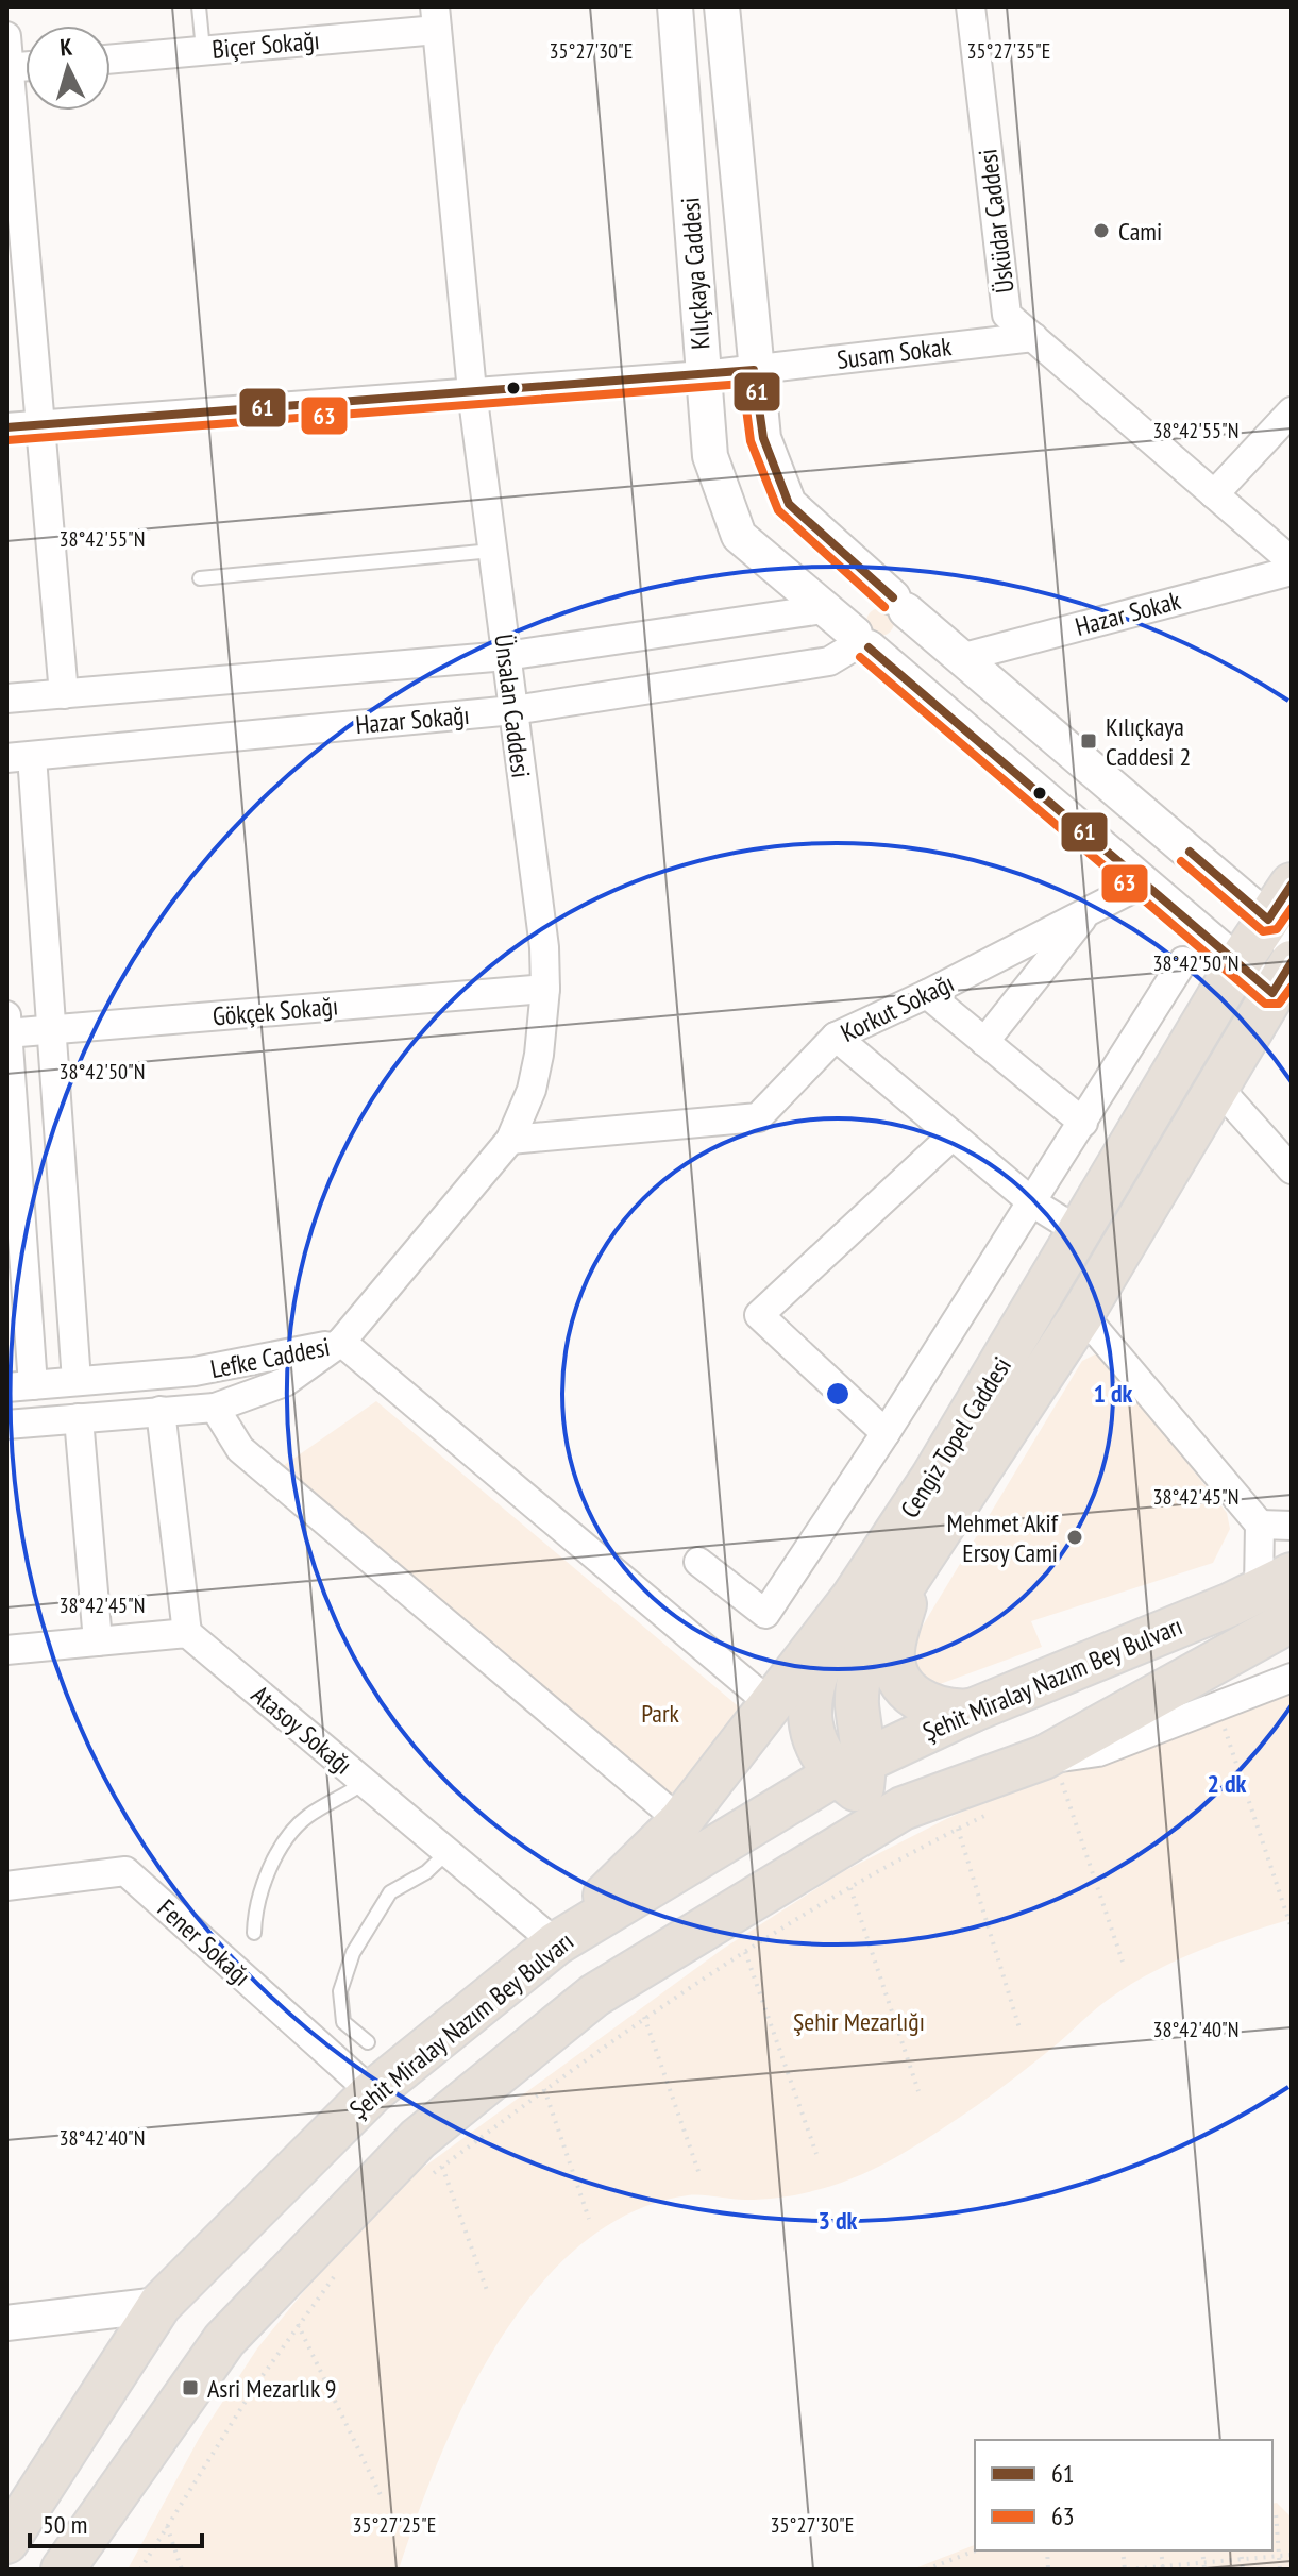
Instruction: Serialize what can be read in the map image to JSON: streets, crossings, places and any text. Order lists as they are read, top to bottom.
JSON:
{
  "streets": {
    "main road": ["Cengiz Topel Caddesi", "Şehit Miralay Nazım Bey Bulvarı"],
    "street": [
      "Biçer Sokağı",
      "Üsküdar Caddesi",
      "Kılıçkaya Caddesi",
      "Susam Sokak",
      "Hazar Sokak",
      "Ünsalan Caddesi",
      "Hazar Sokağı",
      "Korkut Sokağı",
      "Gökçek Sokağı",
      "Lefke Caddesi",
      "Atasoy Sokağı",
      "Fener Sokağı"
    ]
  },
  "crossings": [
    ["Biçer Sokağı", "Ünsalan Caddesi"],
    ["Üsküdar Caddesi", "Susam Sokak"],
    ["Kılıçkaya Caddesi", "Susam Sokak"],
    ["Kılıçkaya Caddesi", "Hazar Sokak"],
    ["Kılıçkaya Caddesi", "Hazar Sokağı"],
    ["Kılıçkaya Caddesi", "Korkut Sokağı"],
    ["Kılıçkaya Caddesi", "Cengiz Topel Caddesi"],
    ["Susam Sokak", "Ünsalan Caddesi"],
    ["Ünsalan Caddesi", "Hazar Sokağı"],
    ["Ünsalan Caddesi", "Korkut Sokağı"],
    ["Ünsalan Caddesi", "Gökçek Sokağı"],
    ["Ünsalan Caddesi", "Lefke Caddesi"],
    ["Cengiz Topel Caddesi", "Şehit Miralay Nazım Bey Bulvarı"],
    ["Cengiz Topel Caddesi", "Atasoy Sokağı"],
    ["Şehit Miralay Nazım Bey Bulvarı", "Atasoy Sokağı"],
    ["Şehit Miralay Nazım Bey Bulvarı", "Fener Sokağı"]
  ],
  "parks": ["Park", "Şehir Mezarlığı"],
  "places": {
    "other": ["Cami", "Mehmet Akif Ersoy Cami"],
    "transit": ["Kılıçkaya Caddesi 2", "Asri Mezarlık 9"]
  },
  "lines": ["transit line 61", "transit line 63"],
  "legend": ["61", "63"],
  "scale_bar": "50 m",
  "north": "top",
  "coordinates": [
    "35°27'30\"E",
    "35°27'35\"E",
    "38°42'55\"N",
    "38°42'50\"N",
    "38°42'45\"N",
    "38°42'40\"N",
    "35°27'25\"E"
  ],
  "rings": ["1 dk", "2 dk", "3 dk"]
}
